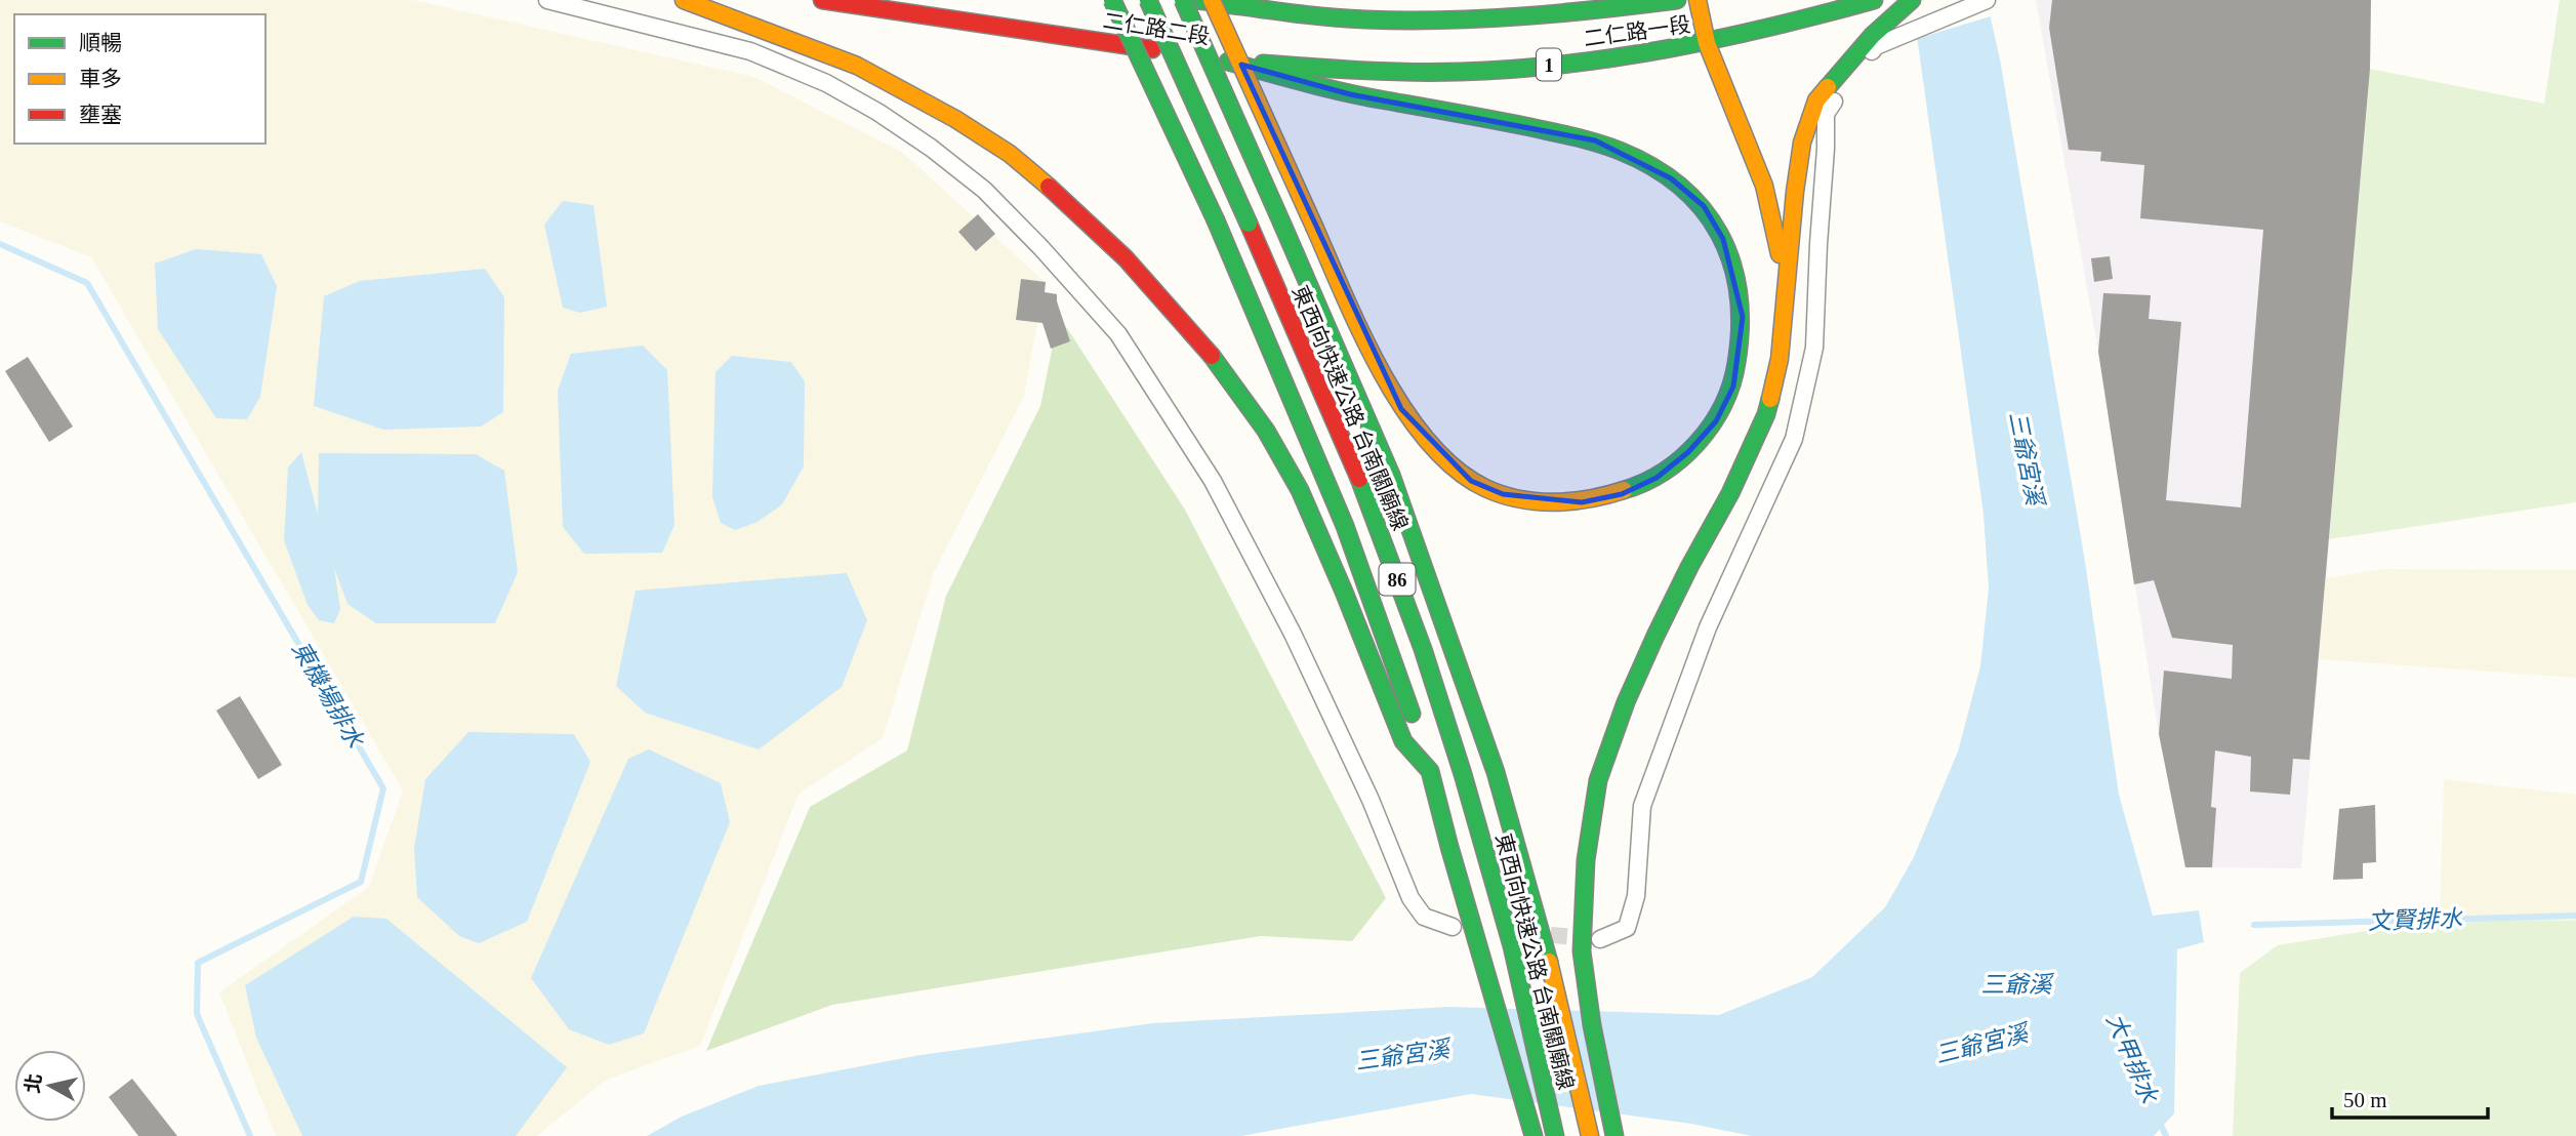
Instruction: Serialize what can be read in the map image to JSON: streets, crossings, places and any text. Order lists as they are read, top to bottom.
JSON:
{
  "streets": {
    "main road": [
      "二仁路二段",
      "二仁路一段",
      "1",
      "東西向快速公路 台南關廟線",
      "86"
    ]
  },
  "crossings": [
    ["二仁路二段", "二仁路一段"]
  ],
  "water": [
    "三爺宮溪",
    "東機場排水",
    "文賢排水",
    "三爺溪",
    "大甲排水"
  ],
  "legend": ["順暢", "車多", "壅塞"],
  "scale_bar": "50 m",
  "north": "left"
}
